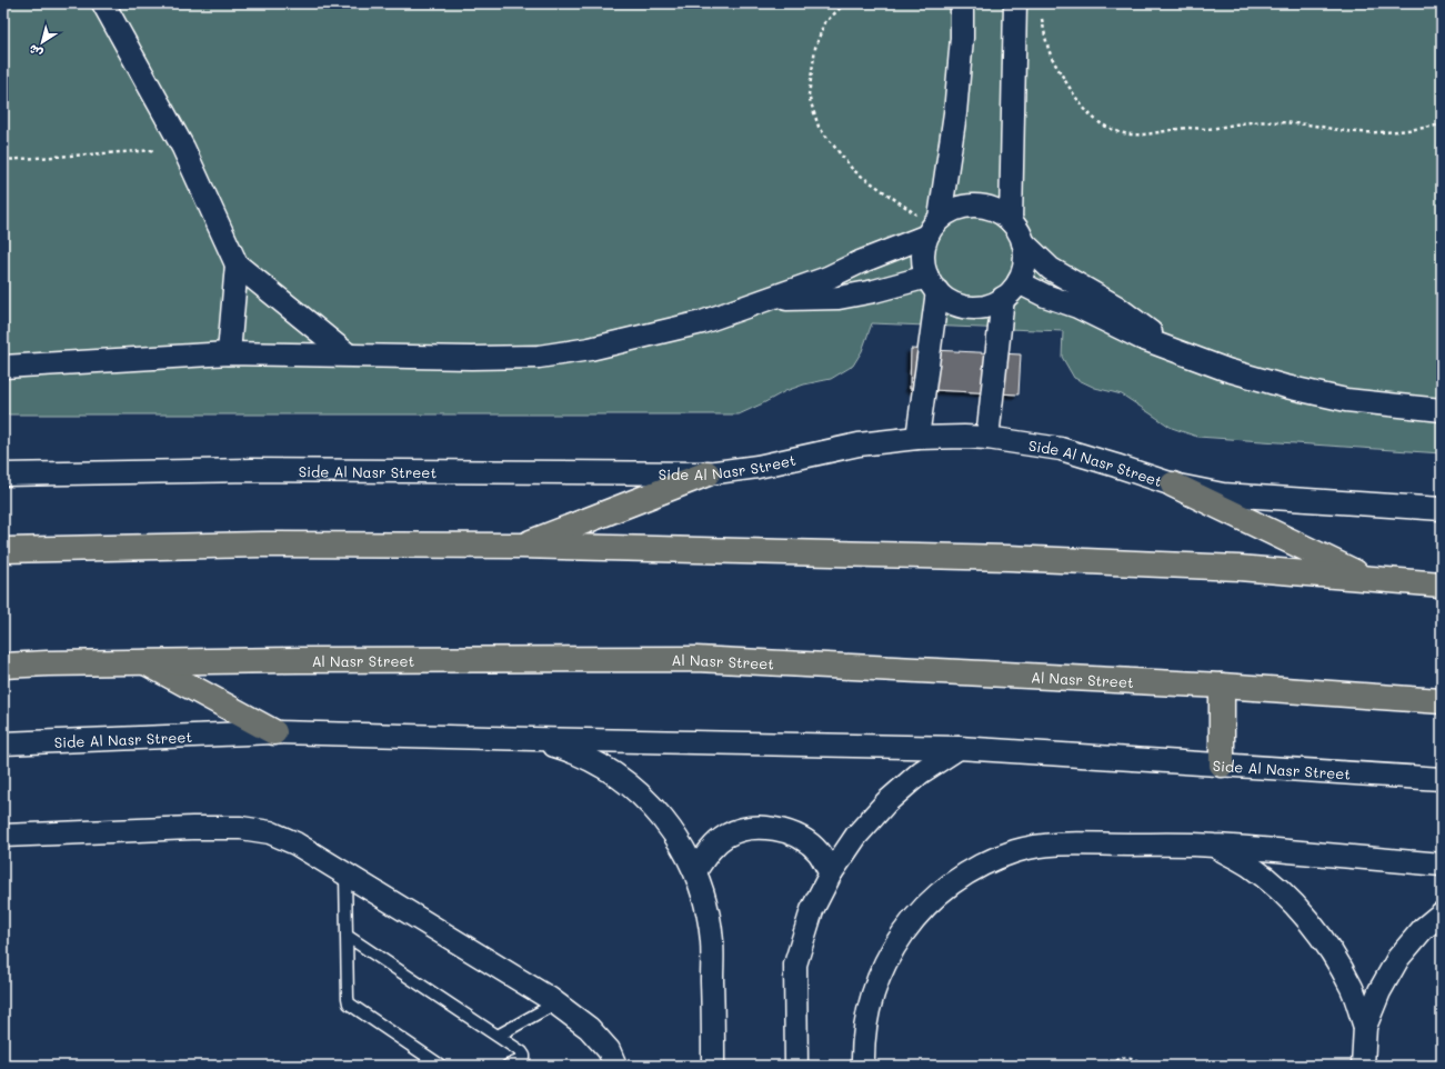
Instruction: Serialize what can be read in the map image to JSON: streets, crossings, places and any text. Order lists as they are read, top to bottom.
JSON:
{
  "streets": {
    "main road": ["Al Nasr Street"],
    "street": ["Side Al Nasr Street"]
  },
  "north": "bottom left"
}
